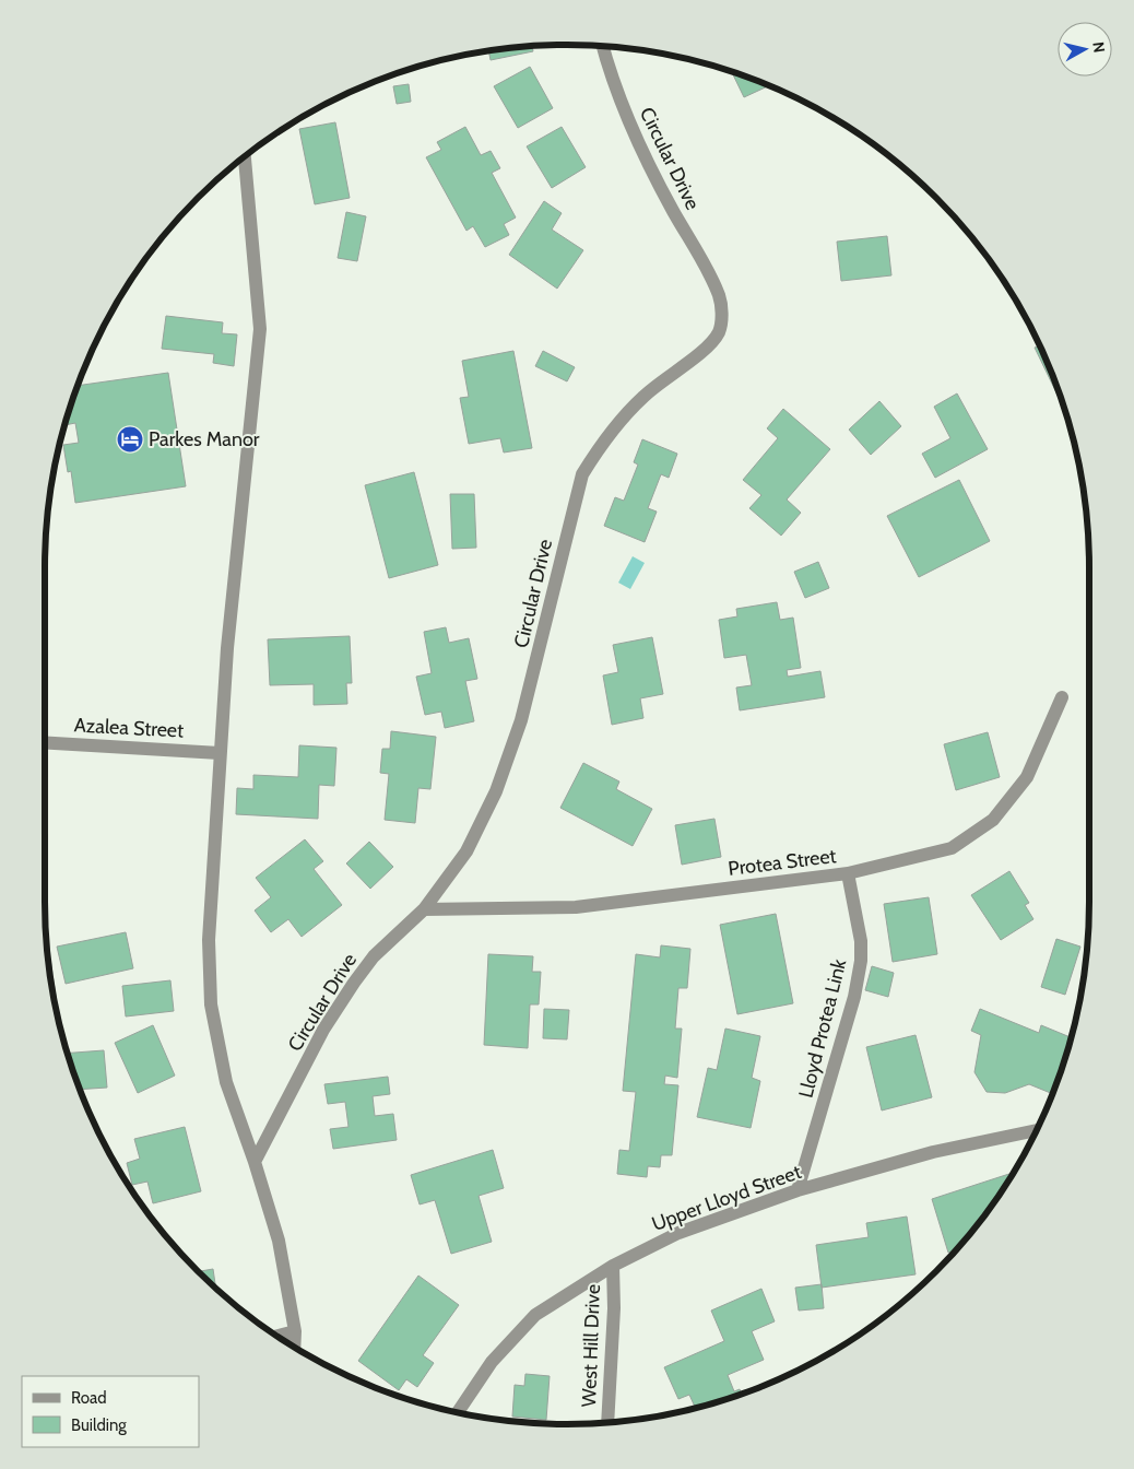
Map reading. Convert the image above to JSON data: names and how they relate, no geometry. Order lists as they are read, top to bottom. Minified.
{"streets":{"street":["Circular Drive","Azalea Street","Protea Street","Lloyd Protea Link","Upper Lloyd Street","West Hill Drive"]},"crossings":[["Circular Drive","Protea Street"],["Protea Street","Lloyd Protea Link"],["Lloyd Protea Link","Upper Lloyd Street"],["Upper Lloyd Street","West Hill Drive"]],"places":{"hotel":["Parkes Manor"]},"legend":["Road","Building"],"north":"right"}
